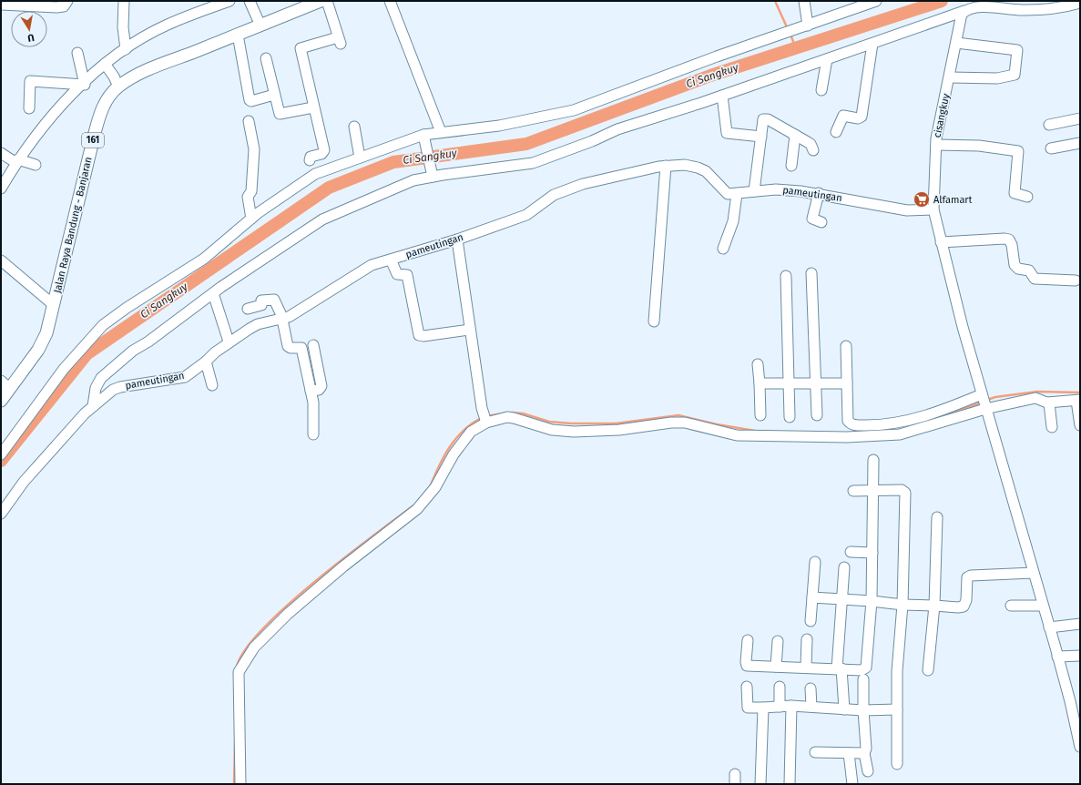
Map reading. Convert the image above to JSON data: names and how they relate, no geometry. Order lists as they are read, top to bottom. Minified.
{"streets":{"main road":["161","Jalan Raya Bandung - Banjaran"],"street":["cisangkuy","pameutingan"]},"crossings":[["cisangkuy","pameutingan"]],"water":["Ci Sangkuy"],"places":{"supermarket":["Alfamart"]},"north":"bottom"}
